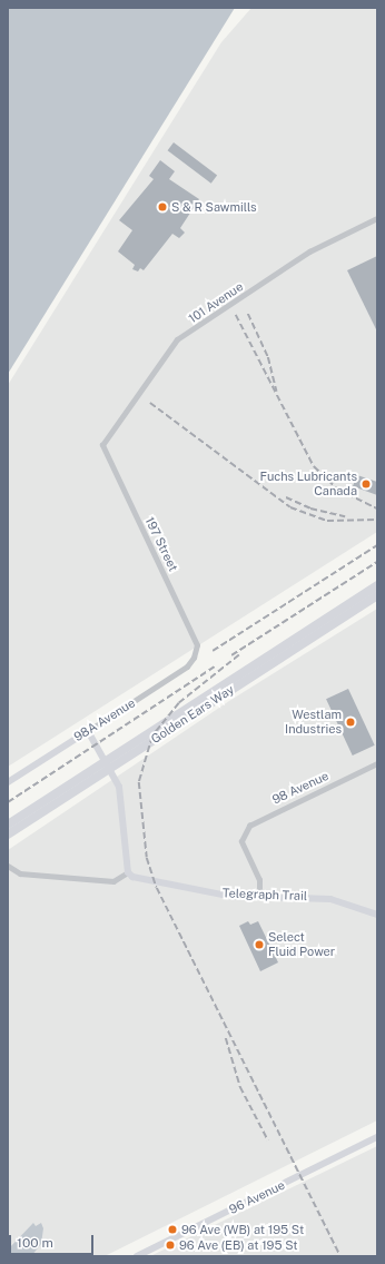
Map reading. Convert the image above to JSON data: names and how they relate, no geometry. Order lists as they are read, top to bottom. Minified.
{"streets":{"highway":["Golden Ears Way"],"street":["101 Avenue","197 Street","98A Avenue","98 Avenue","Telegraph Trail","96 Avenue"]},"crossings":[["101 Avenue","197 Street"],["197 Street","98A Avenue"],["98 Avenue","Telegraph Trail"]],"places":["S & R Sawmills","Fuchs Lubricants Canada","Westlam Industries","Select Fluid Power","96 Ave (WB) at 195 St","96 Ave (EB) at 195 St"],"scale_bar":"100 m"}
